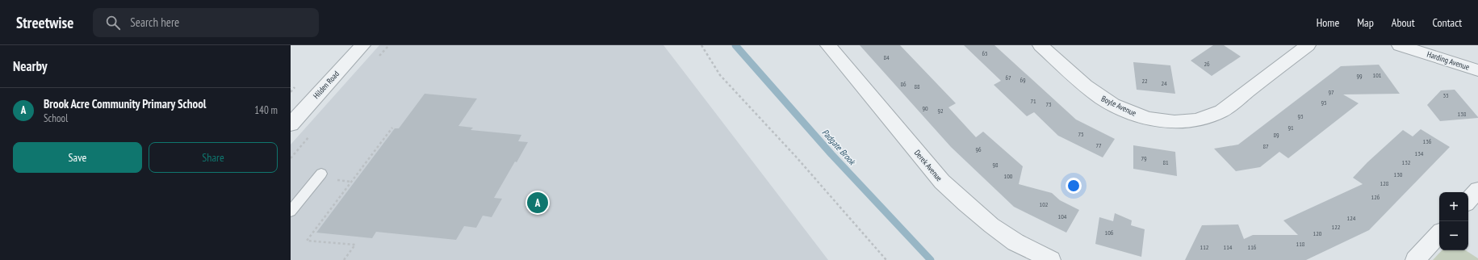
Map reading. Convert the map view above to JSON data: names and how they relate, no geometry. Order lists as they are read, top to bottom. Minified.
{"streets":{"street":["Harding Avenue","Hilden Road","Boyle Avenue","Derek Avenue"]},"water":["Padgate Brook"],"house_numbers":["65","84","26","101","99","67","69","22","24","86","88","97","33","71","95","73","90","92","138","93","91","75","89","136","77","87","96","134","79","81","132","98","130","100","128","126","102","104","124","122","106","120","118","112","114","116"],"page":{"header":"Streetwise","search":"Search here","nav":["Home","Map","About","Contact"],"heading":"Nearby","list":[{"mark":"A","name":"Brook Acre Community Primary School","note":"School","value":"140 m"}],"buttons":["Save","Share"],"pins":"A","map_buttons":["+","−"]}}
